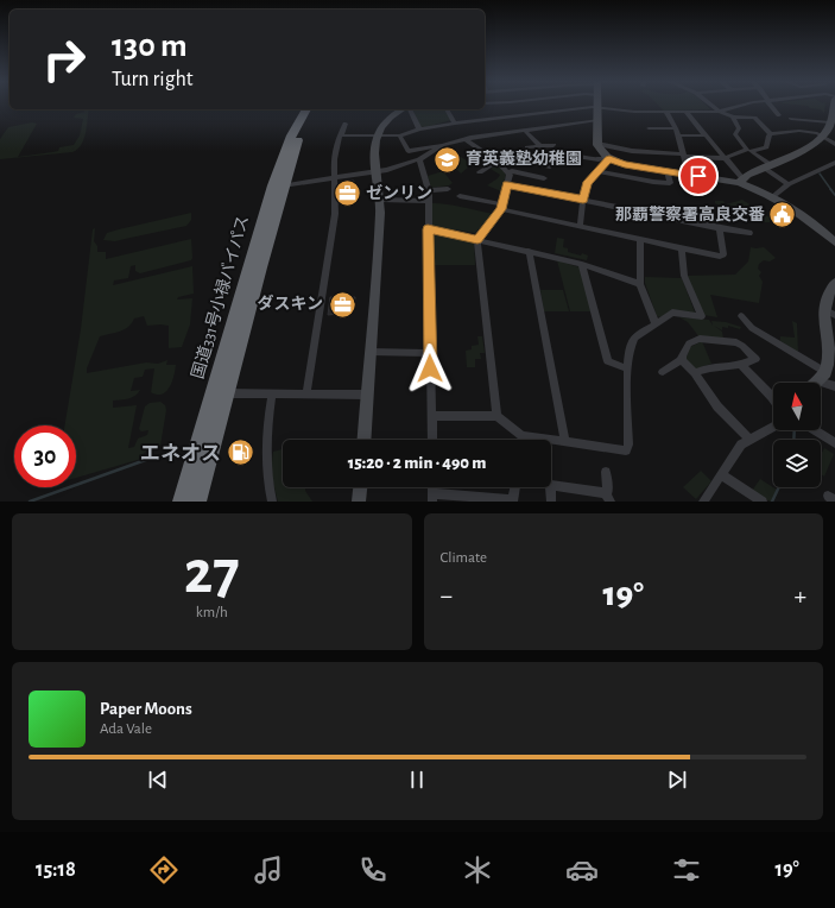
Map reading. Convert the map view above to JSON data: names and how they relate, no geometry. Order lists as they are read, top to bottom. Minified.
{"streets":{"highway":["国道331号小禄バイパス"]},"places":{"school or university":["育英義塾幼稚園"],"office":["ゼンリン","ダスキン"],"public building":["那覇警察署高良交番"],"fuel station":["エネオス"]},"north":"top","page":{"turn":["130 m","Turn right"],"limit":"30","trip":"15:20 · 2 min · 490 m","tile":[["27","km/h"],"Climate"],"heat":["−","19°","+"],"song":["Paper Moons","Ada Vale"],"tabs":["15:18","19°"]}}
